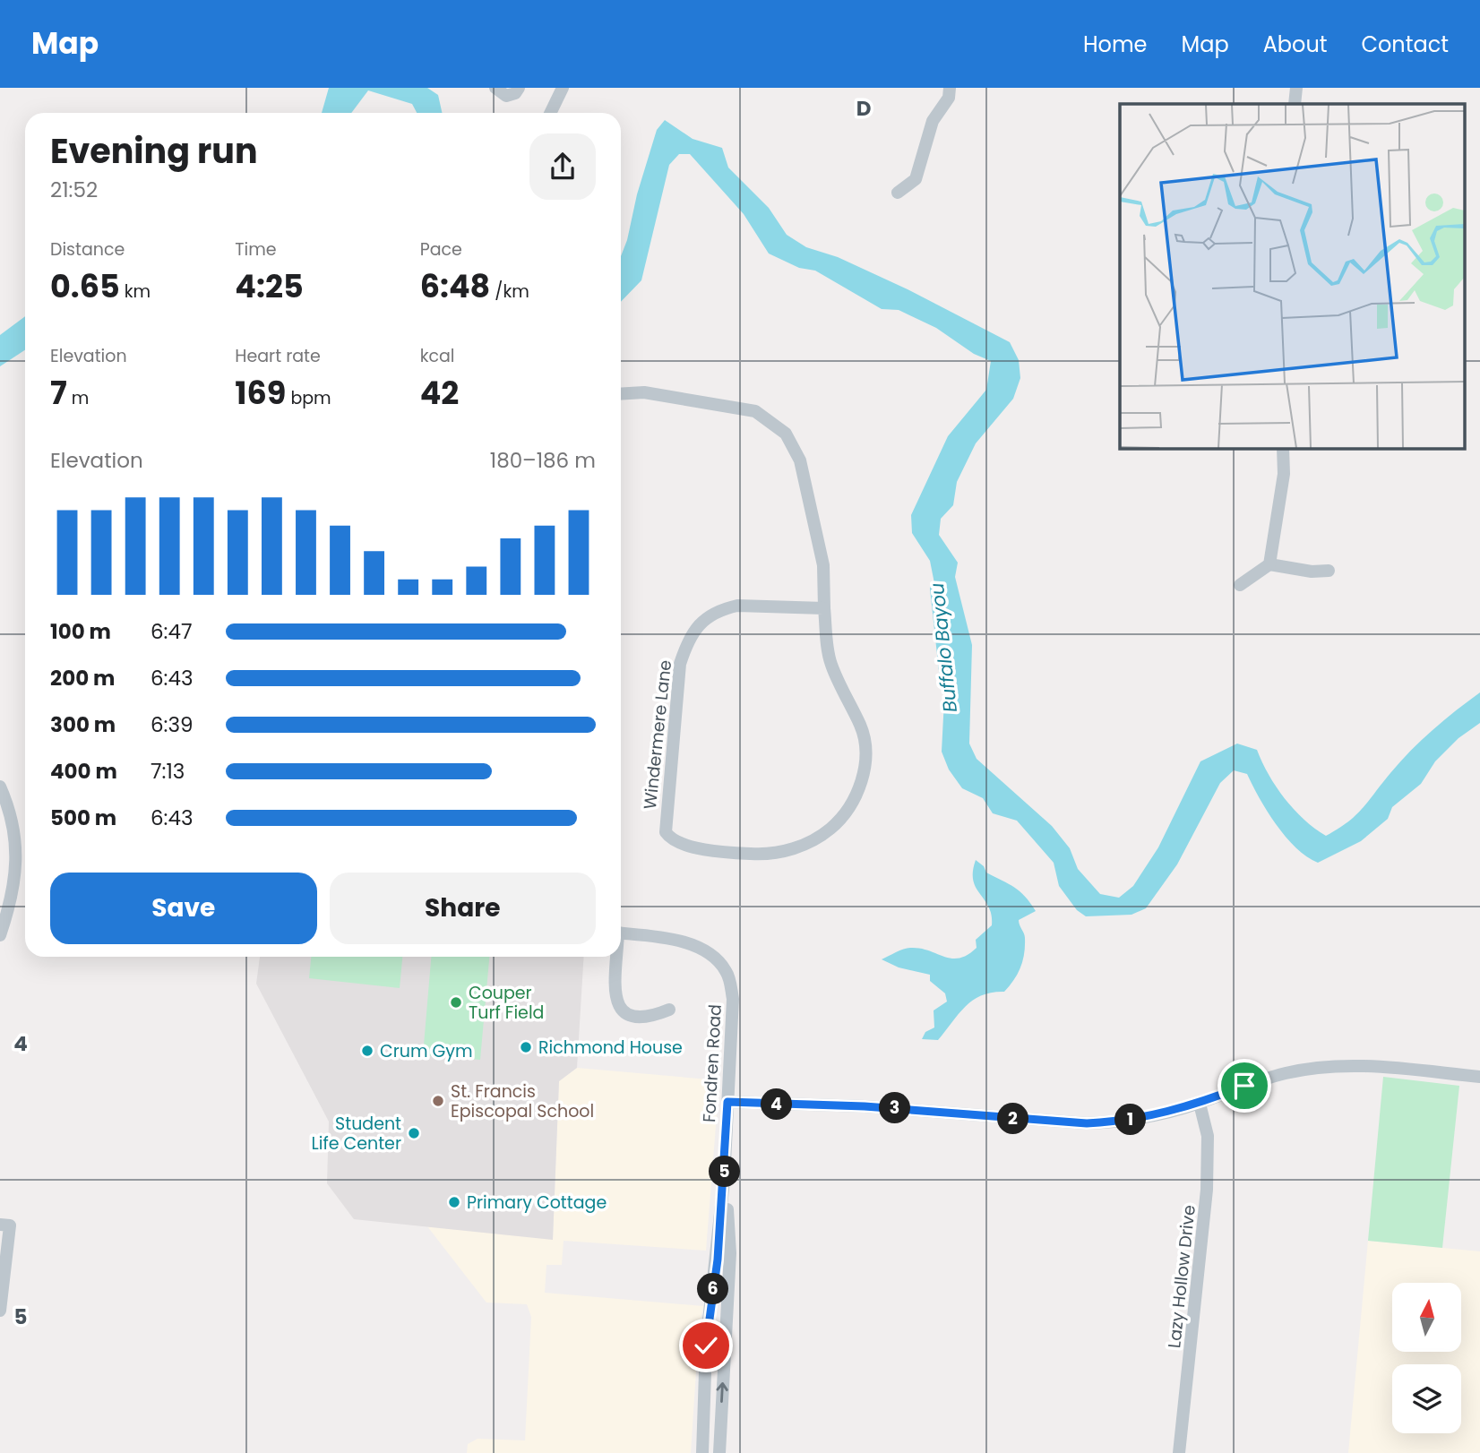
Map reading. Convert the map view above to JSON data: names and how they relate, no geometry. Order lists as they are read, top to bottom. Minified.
{"streets":{"street":["Windermere Lane","Fondren Road","Lazy Hollow Drive"]},"water":["Buffalo Bayou"],"places":["Couper Turf Field","Richmond House","Crum Gym","St. Francis Episcopal School","Student Life Center","Primary Cottage"],"north":"top","page":{"header":"Map","nav":["Home","Map","About","Contact"],"heading":["Evening run","21:52"],"stats":[["Distance","0.65 km"],["Time","4:25"],["Pace","6:48 /km"],["Elevation","7 m"],["Heart rate","169 bpm"],["kcal","42"]],"chart":["Elevation","180–186 m"],"list":[{"name":"100 m","note":"6:47"},{"name":"200 m","note":"6:43"},{"name":"300 m","note":"6:39"},{"name":"400 m","note":"7:13"},{"name":"500 m","note":"6:43"}],"buttons":["Save","Share"],"pins":["4","3","2","1","5","6"]},"grid":{"columns":["D"],"rows":["4","5"]}}
